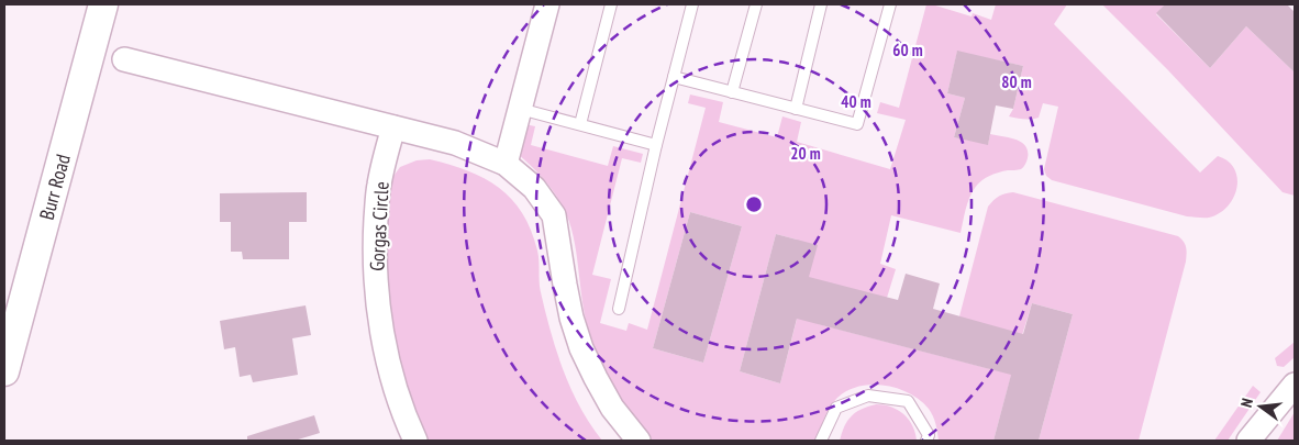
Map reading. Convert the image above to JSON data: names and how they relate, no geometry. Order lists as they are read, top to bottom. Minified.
{"streets":{"street":["Burr Road","Gorgas Circle"]},"north":"left","rings":["60 m","80 m","40 m","20 m"]}
